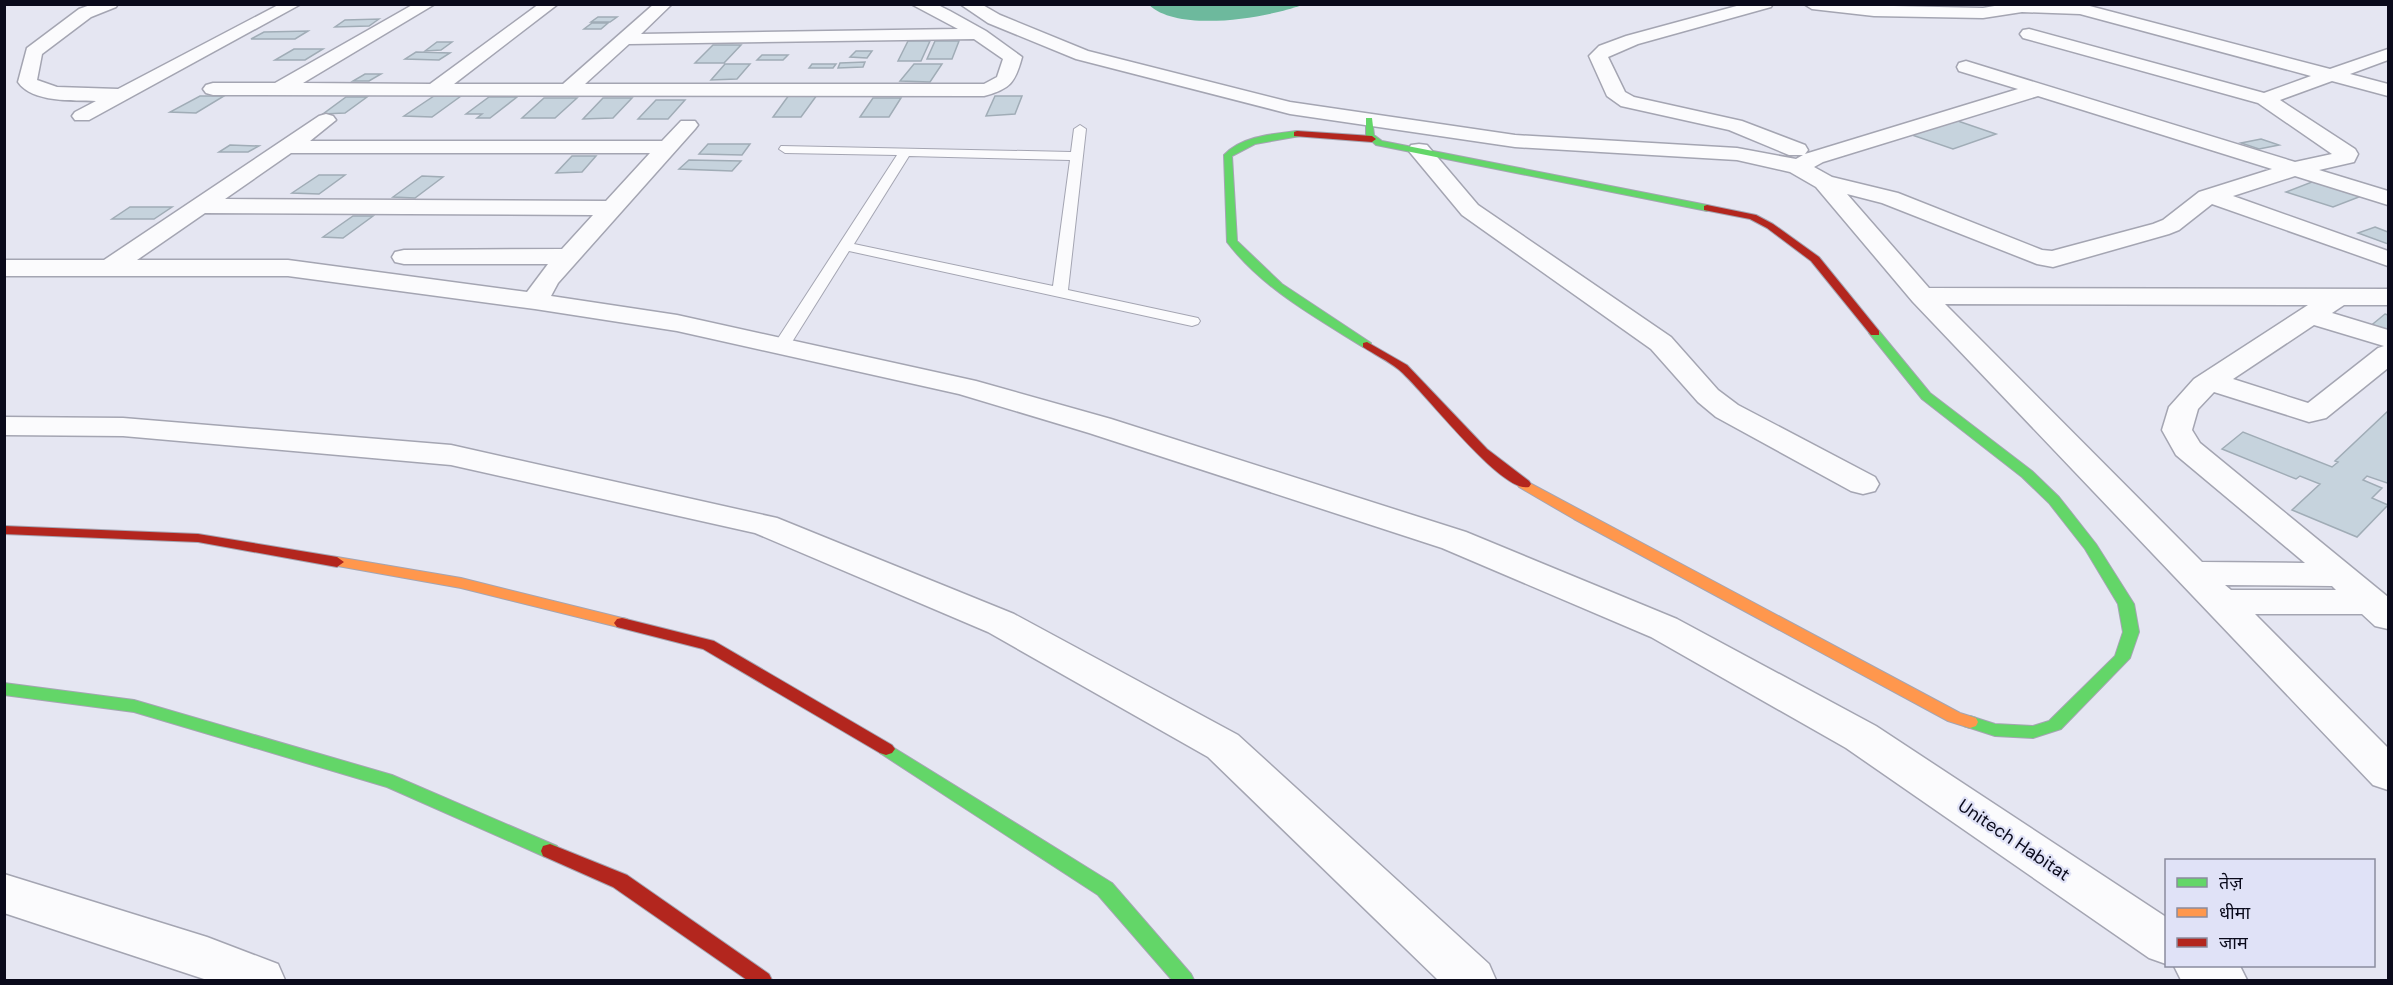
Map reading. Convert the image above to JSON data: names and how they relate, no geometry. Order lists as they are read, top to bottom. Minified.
{"streets":{"street":["Unitech Habitat"]},"legend":["तेज़","धीमा","जाम"]}
